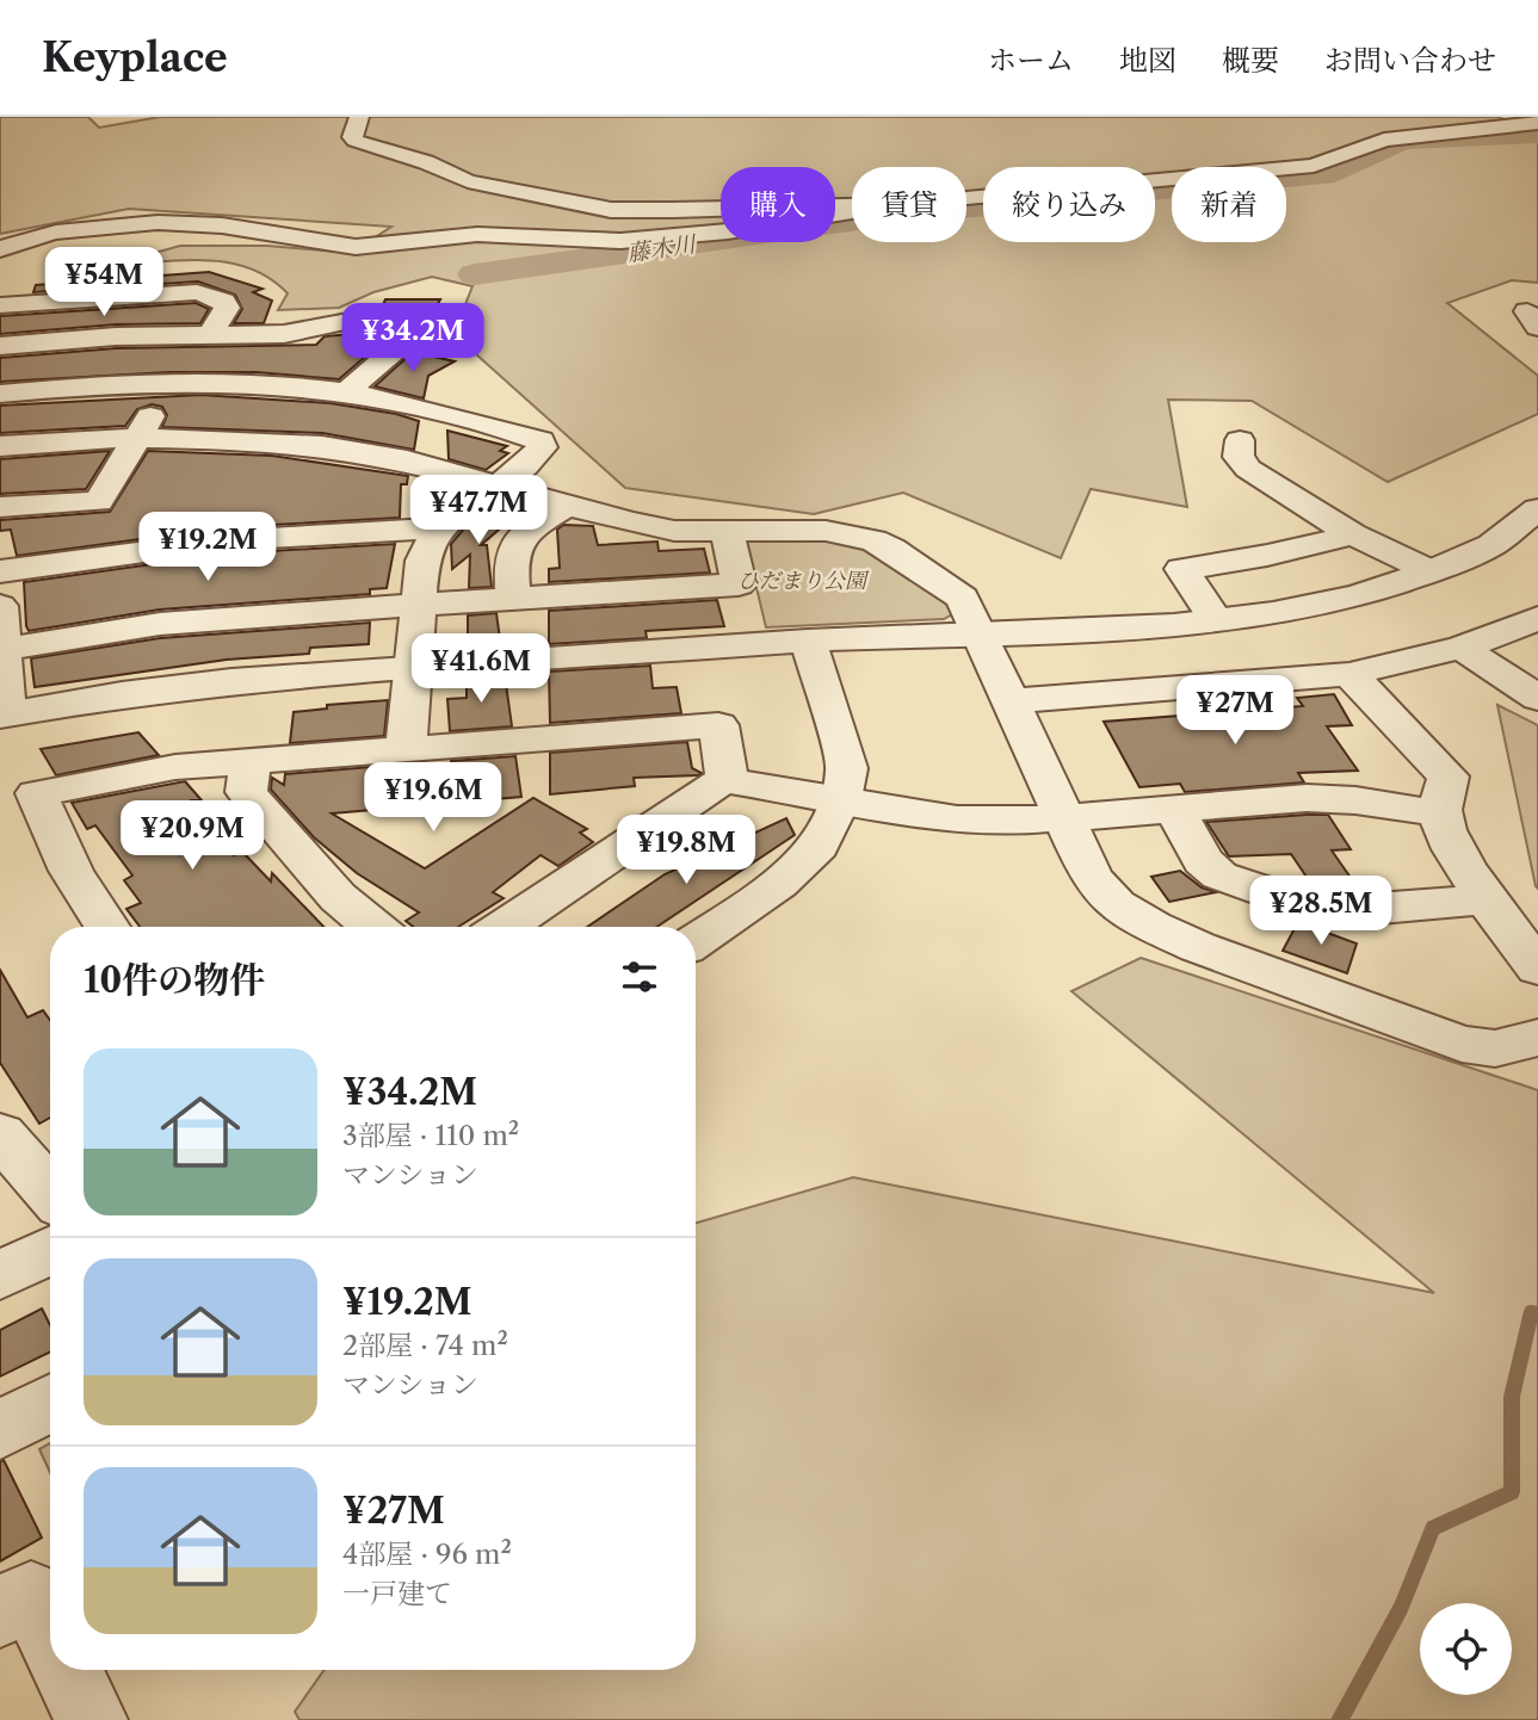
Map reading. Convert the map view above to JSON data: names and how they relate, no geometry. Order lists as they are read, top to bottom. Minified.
{"water":["藤木川"],"parks":["ひだまり公園"],"page":{"header":"Keyplace","nav":["ホーム","地図","概要","お問い合わせ"],"chip":["購入","賃貸","絞り込み","新着"],"price":["¥54M","¥34.2M","¥47.7M","¥19.2M","¥41.6M","¥27M","¥19.6M","¥20.9M","¥19.8M","¥28.5M"],"heading":"10件の物件","list":[{"name":"¥34.2M","note":"3部屋 · 110 m² · マンション"},{"name":"¥19.2M","note":"2部屋 · 74 m² · マンション"},{"name":"¥27M","note":"4部屋 · 96 m² · 一戸建て"}]}}
